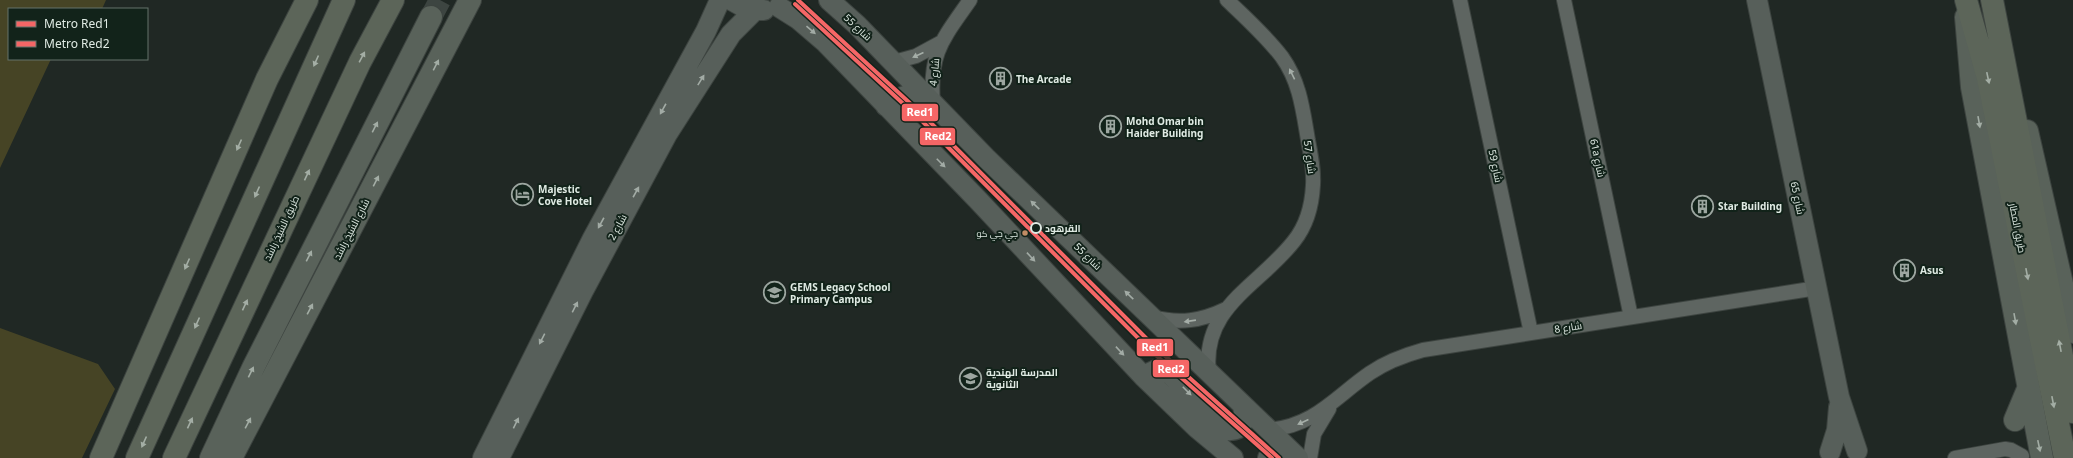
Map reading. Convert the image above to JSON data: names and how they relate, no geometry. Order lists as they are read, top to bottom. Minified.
{"streets":{"highway":["طريق الشيخ راشد","طريق المطار"],"main road":["شارع الشيخ راشد"],"street":["شارع 55","شارع 4","شارع 57","61a شارع","شارع 59","شارع 65","شارع 2","شارع 8"]},"crossings":[["شارع 55","شارع 4"],["شارع 55","شارع 57"],["شارع 55","شارع 8"],["61a شارع","شارع 8"],["شارع 59","شارع 8"],["شارع 65","شارع 8"]],"places":{"building":["The Arcade","Mohd Omar bin Haider Building","Star Building","Asus"],"hotel":["Majestic Cove Hotel"],"other":["القرهود","جي جي كو"],"school or university":["GEMS Legacy School Primary Campus","المدرسة الهندية الثانوية"]},"lines":["metro line Red1","metro line Red2"],"legend":["Metro Red1","Metro Red2"]}
